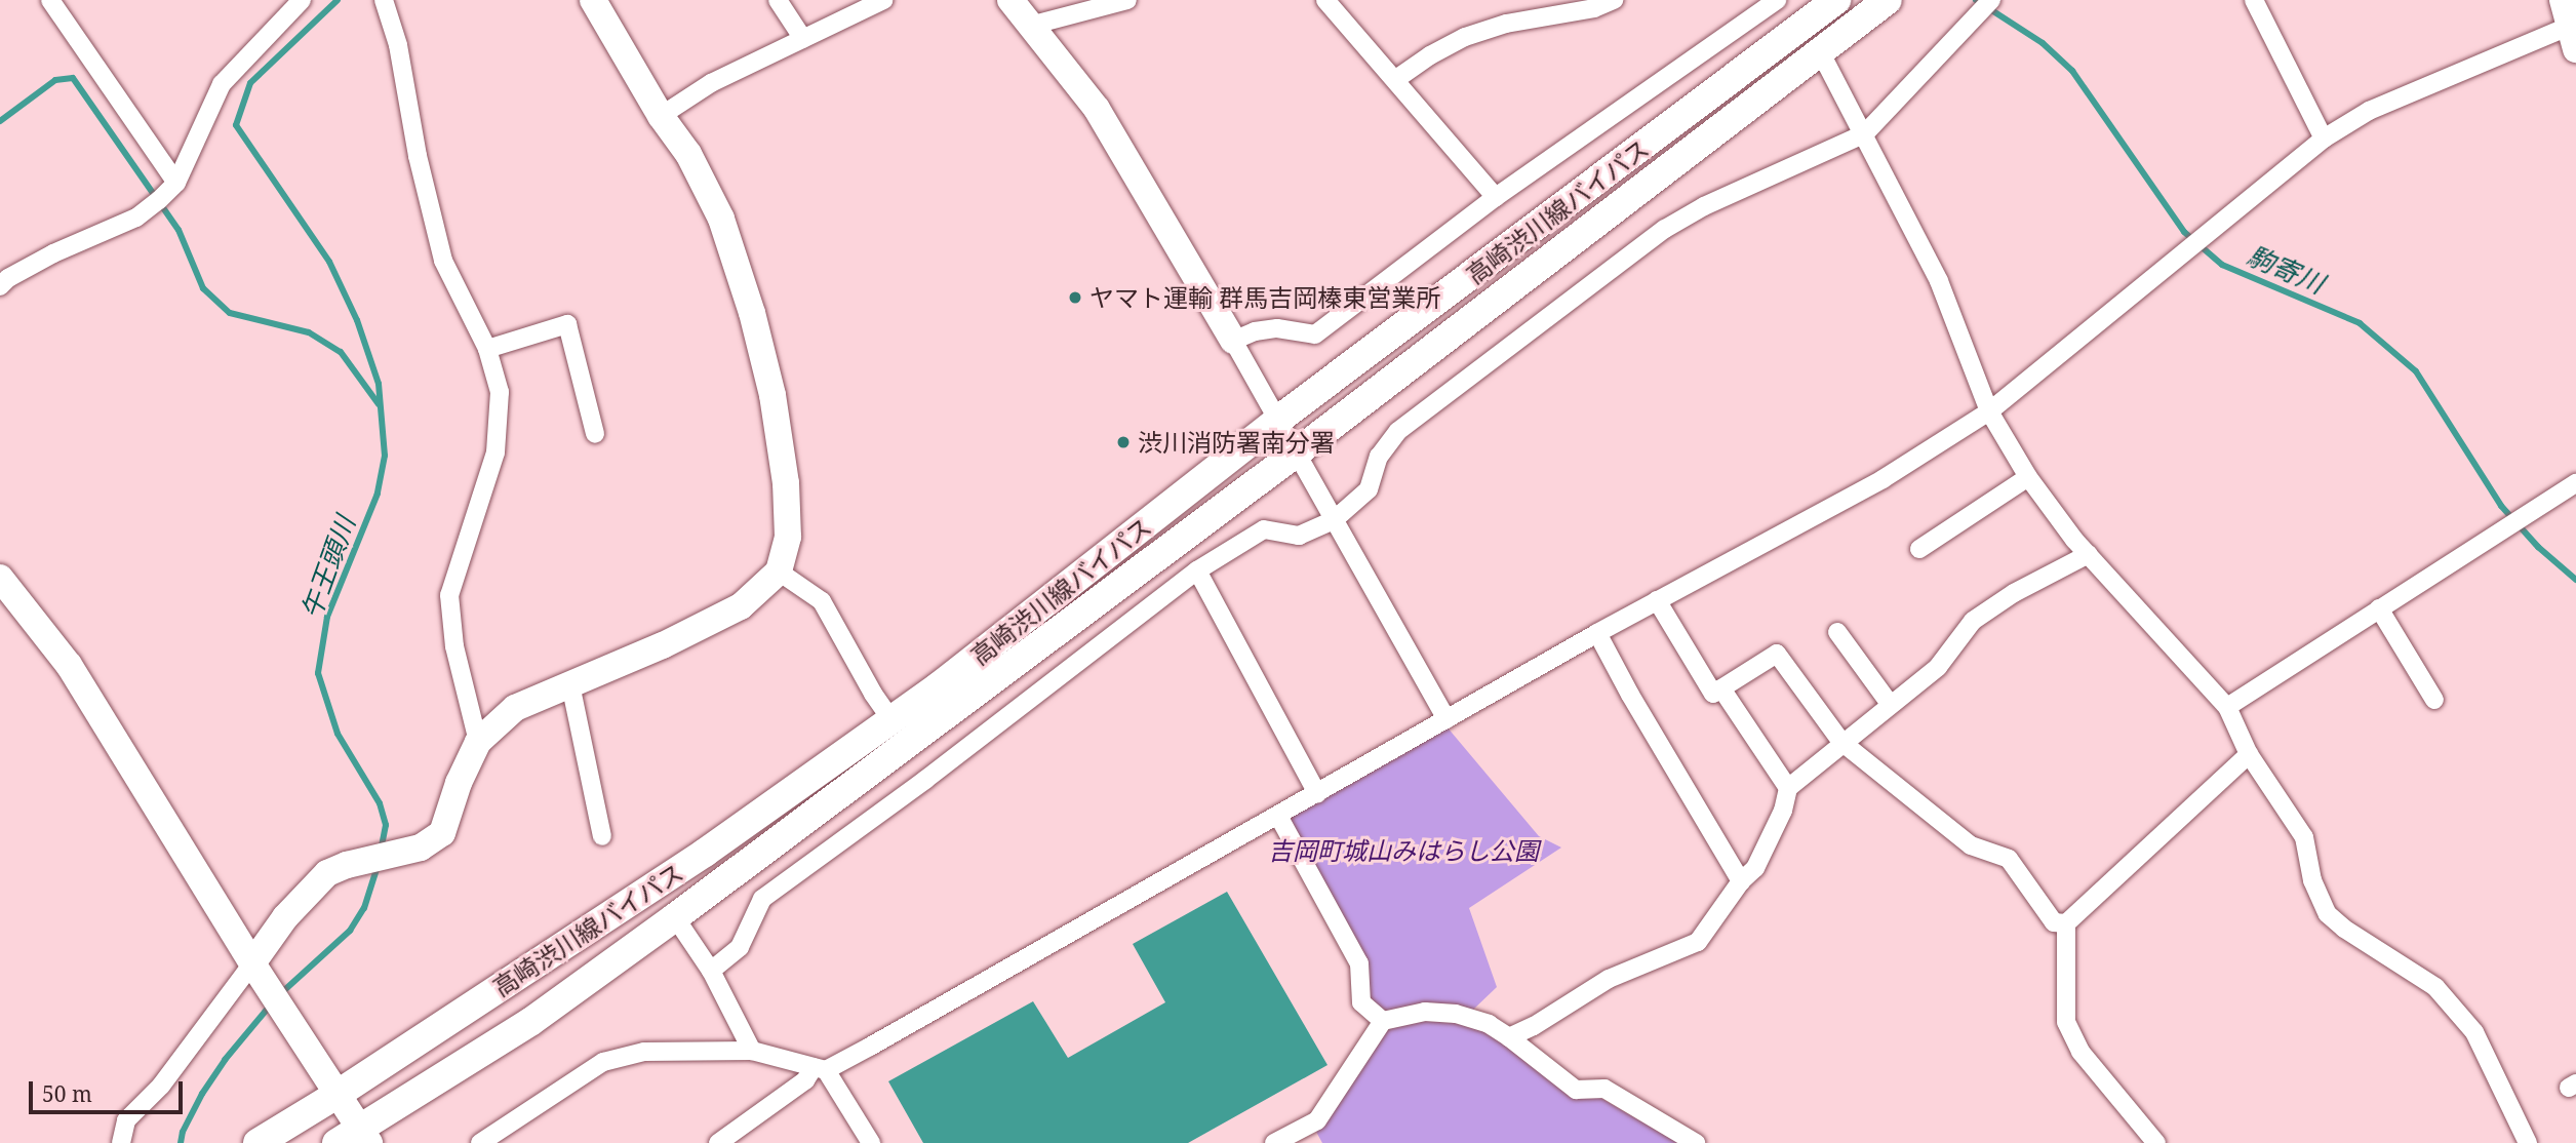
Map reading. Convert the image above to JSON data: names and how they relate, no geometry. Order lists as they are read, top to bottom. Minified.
{"streets":{"main road":["高崎渋川線バイパス"]},"water":["駒寄川","午王頭川"],"parks":["吉岡町城山みはらし公園"],"places":["ヤマト運輸 群馬吉岡榛東営業所","渋川消防署南分署"],"scale_bar":"50 m"}
